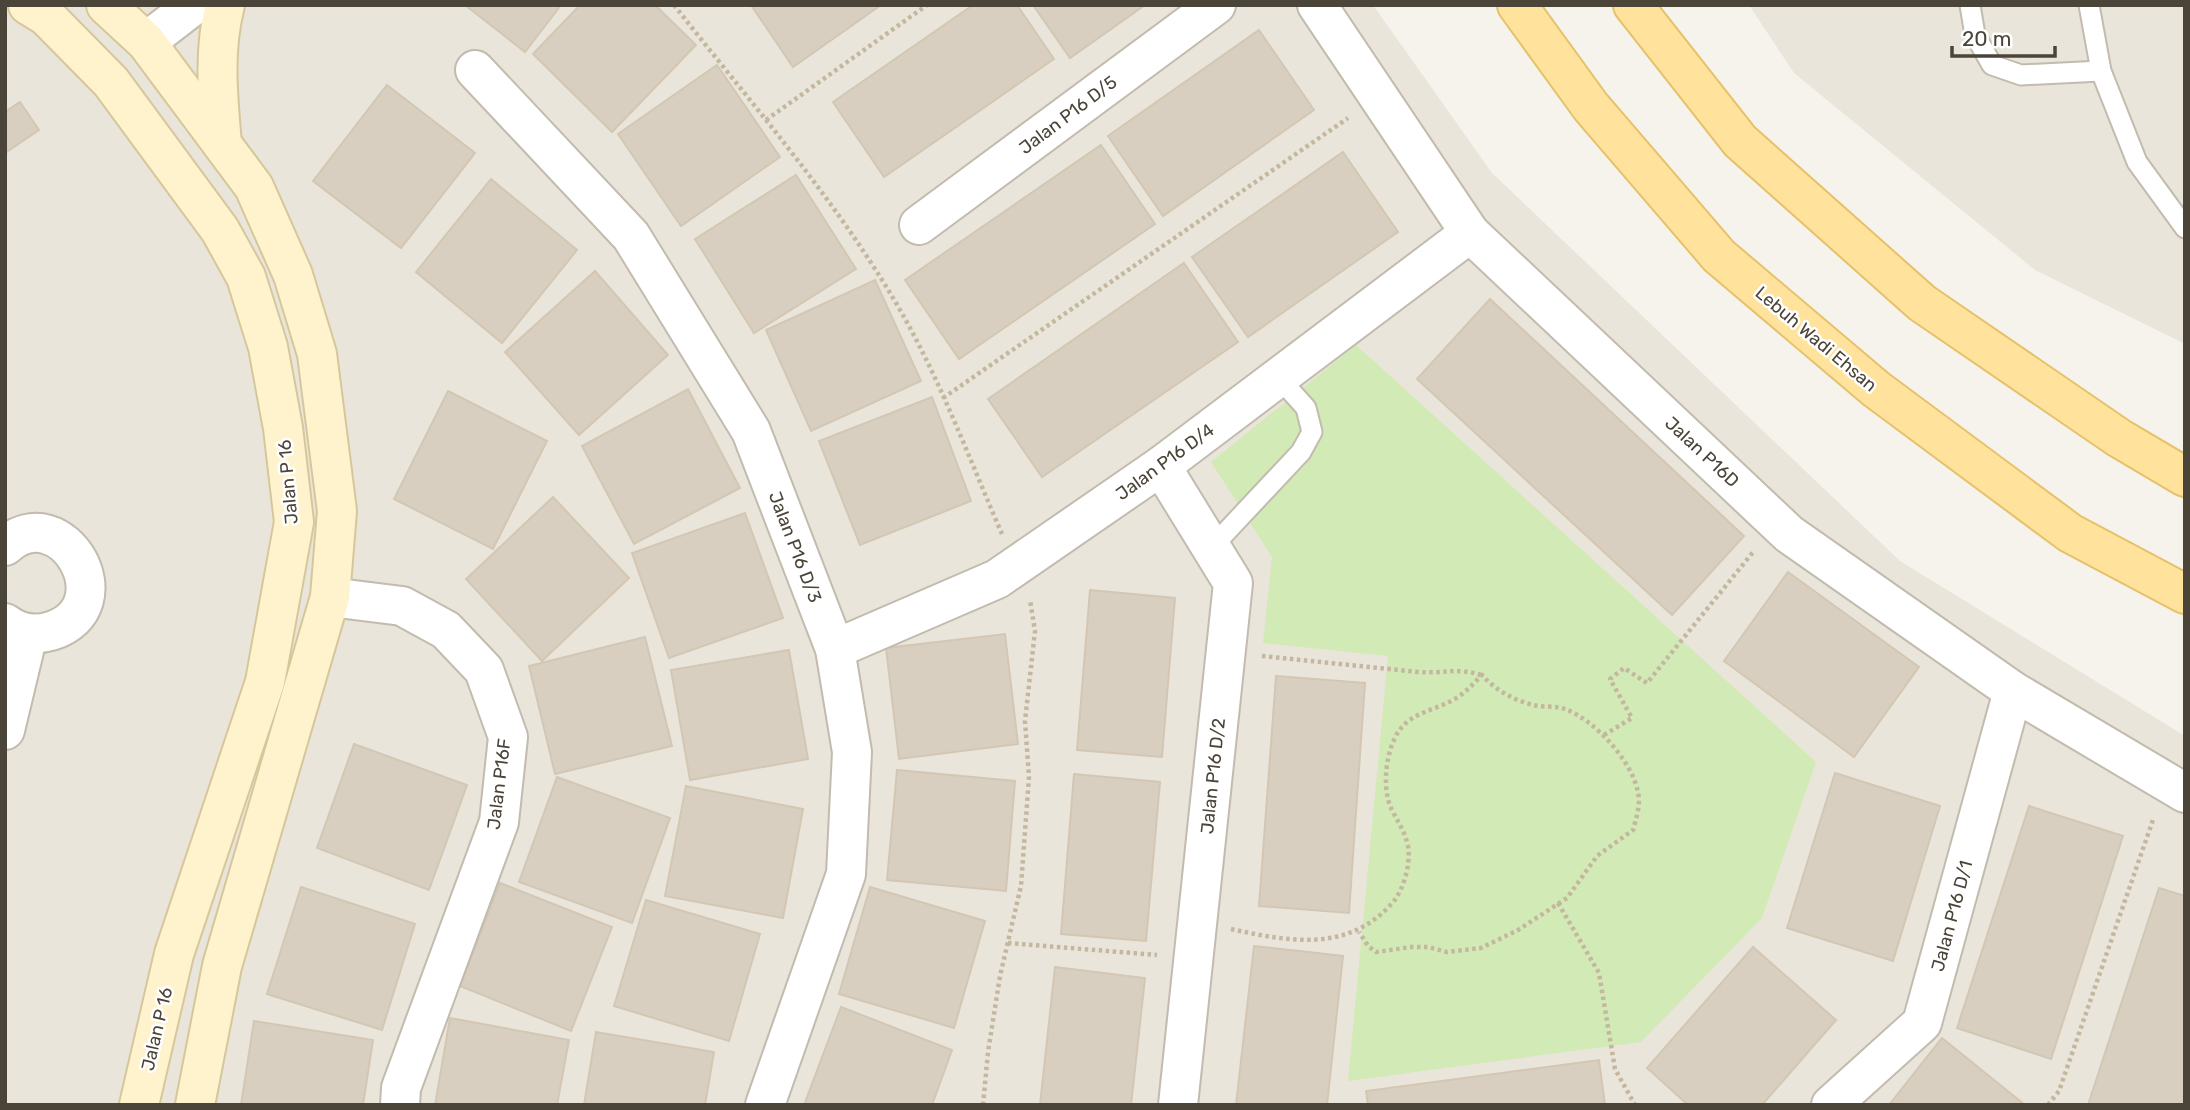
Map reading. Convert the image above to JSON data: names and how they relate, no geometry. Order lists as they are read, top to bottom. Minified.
{"streets":{"main road":["Lebuh Wadi Ehsan"],"street":["Jalan P16 D/5","Jalan P16D","Jalan P16 D/4","Jalan P 16","Jalan P16 D/3","Jalan P16 D/2","Jalan P16F","Jalan P16 D/1"]},"crossings":[["Jalan P16D","Jalan P16 D/4"],["Jalan P16D","Jalan P16 D/1"],["Jalan P16 D/4","Jalan P16 D/3"],["Jalan P16 D/4","Jalan P16 D/2"]],"scale_bar":"20 m"}
